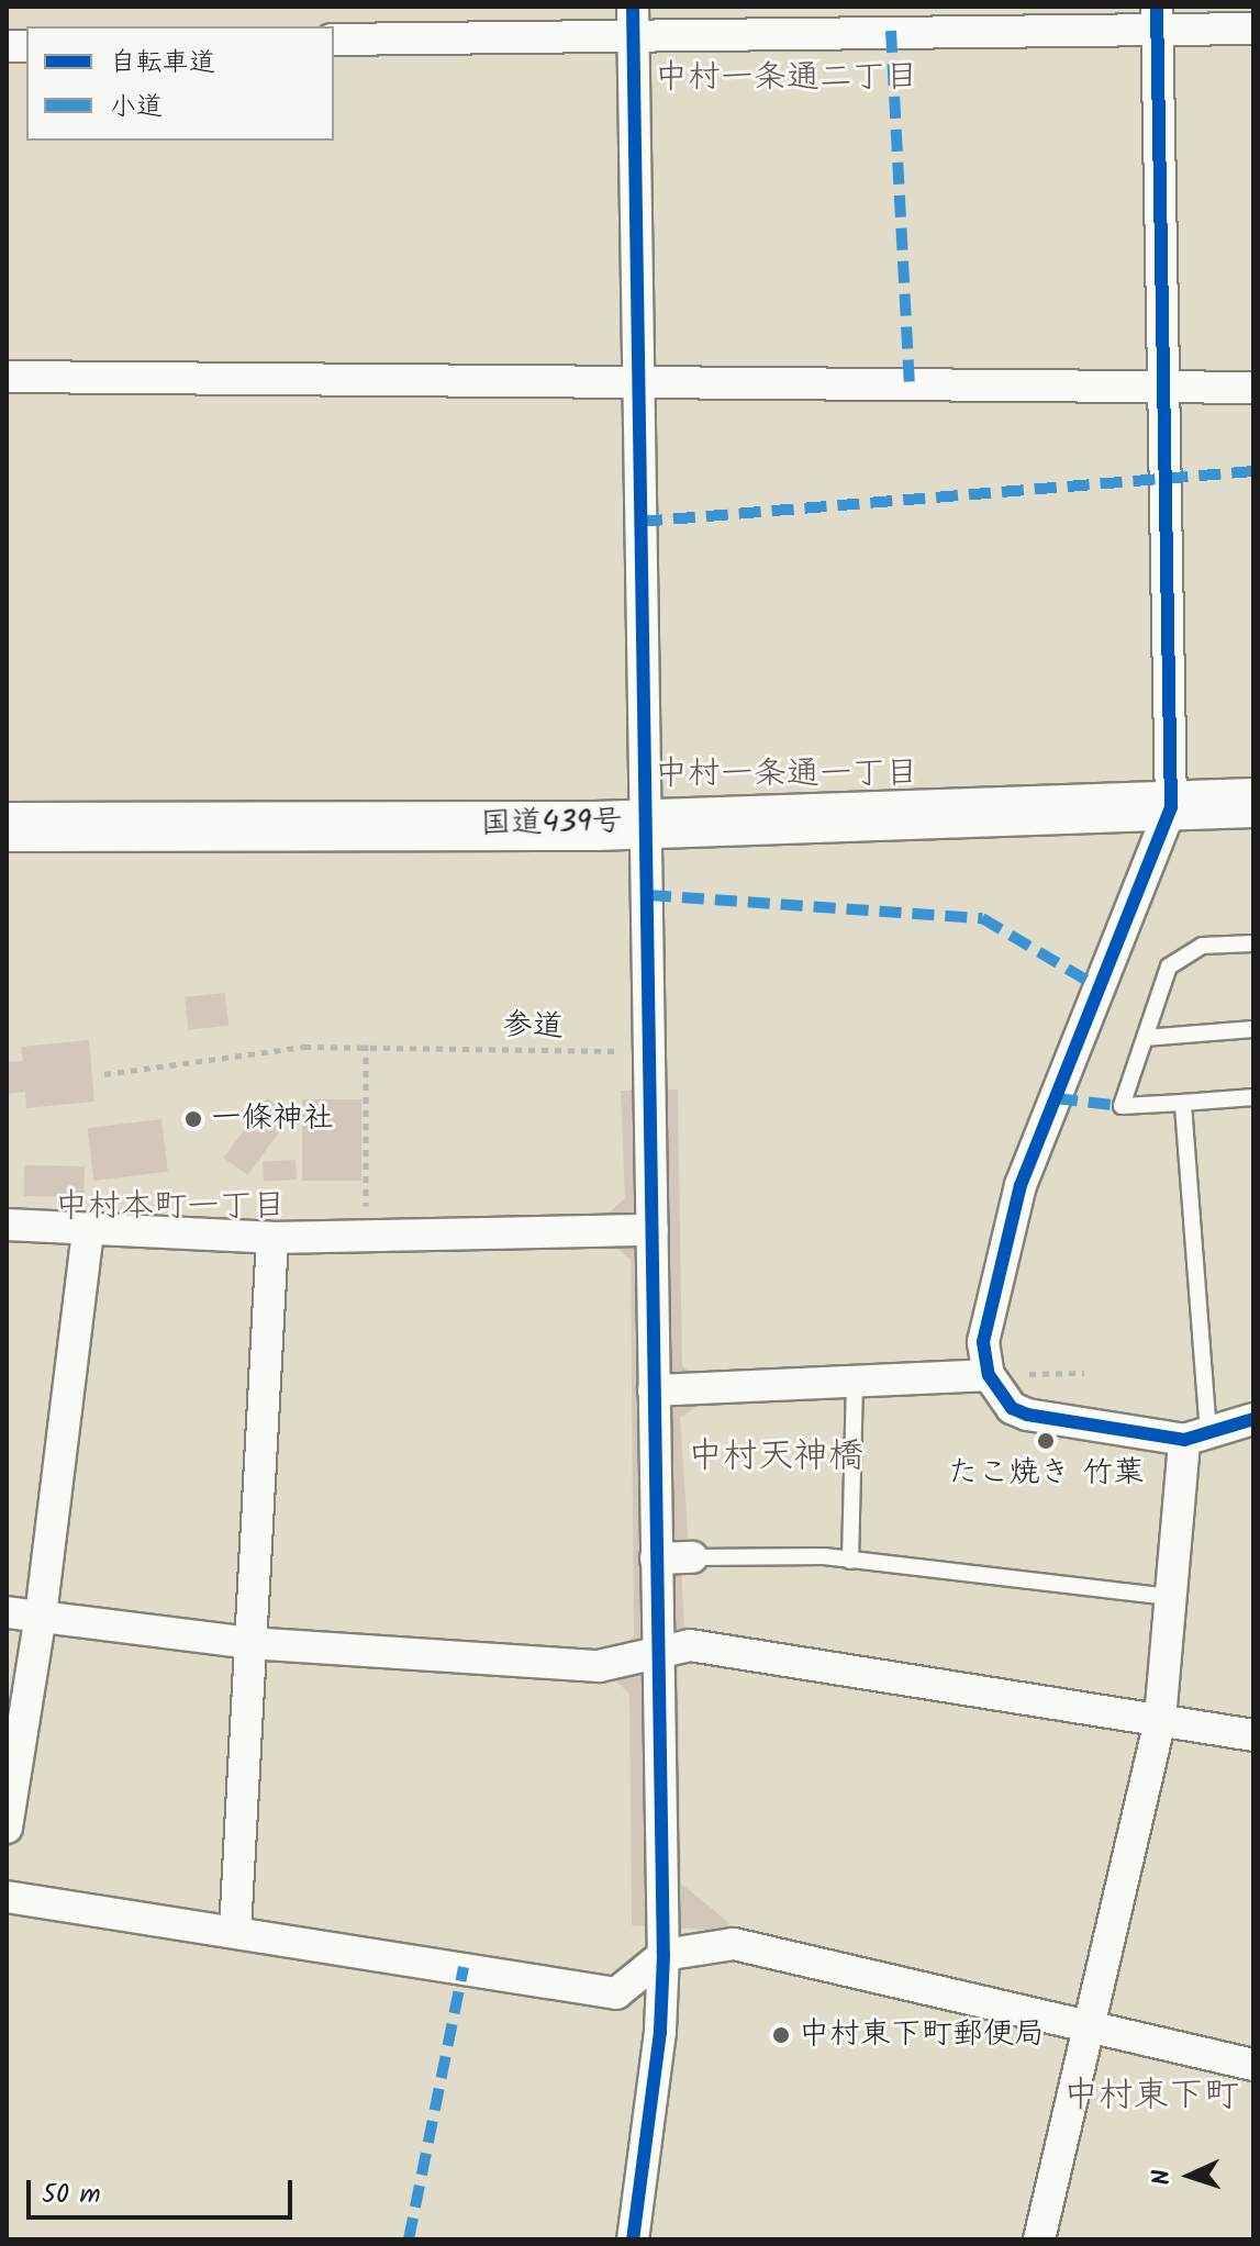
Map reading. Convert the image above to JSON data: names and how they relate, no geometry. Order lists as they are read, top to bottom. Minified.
{"streets":{"highway":["国道439号"],"path":["参道"]},"districts":["中村一条通二丁目","中村一条通一丁目","中村本町一丁目","中村天神橋","中村東下町"],"places":["一條神社","たこ焼き 竹葉","中村東下町郵便局"],"legend":["自転車道","小道"],"scale_bar":"50 m","north":"left"}
